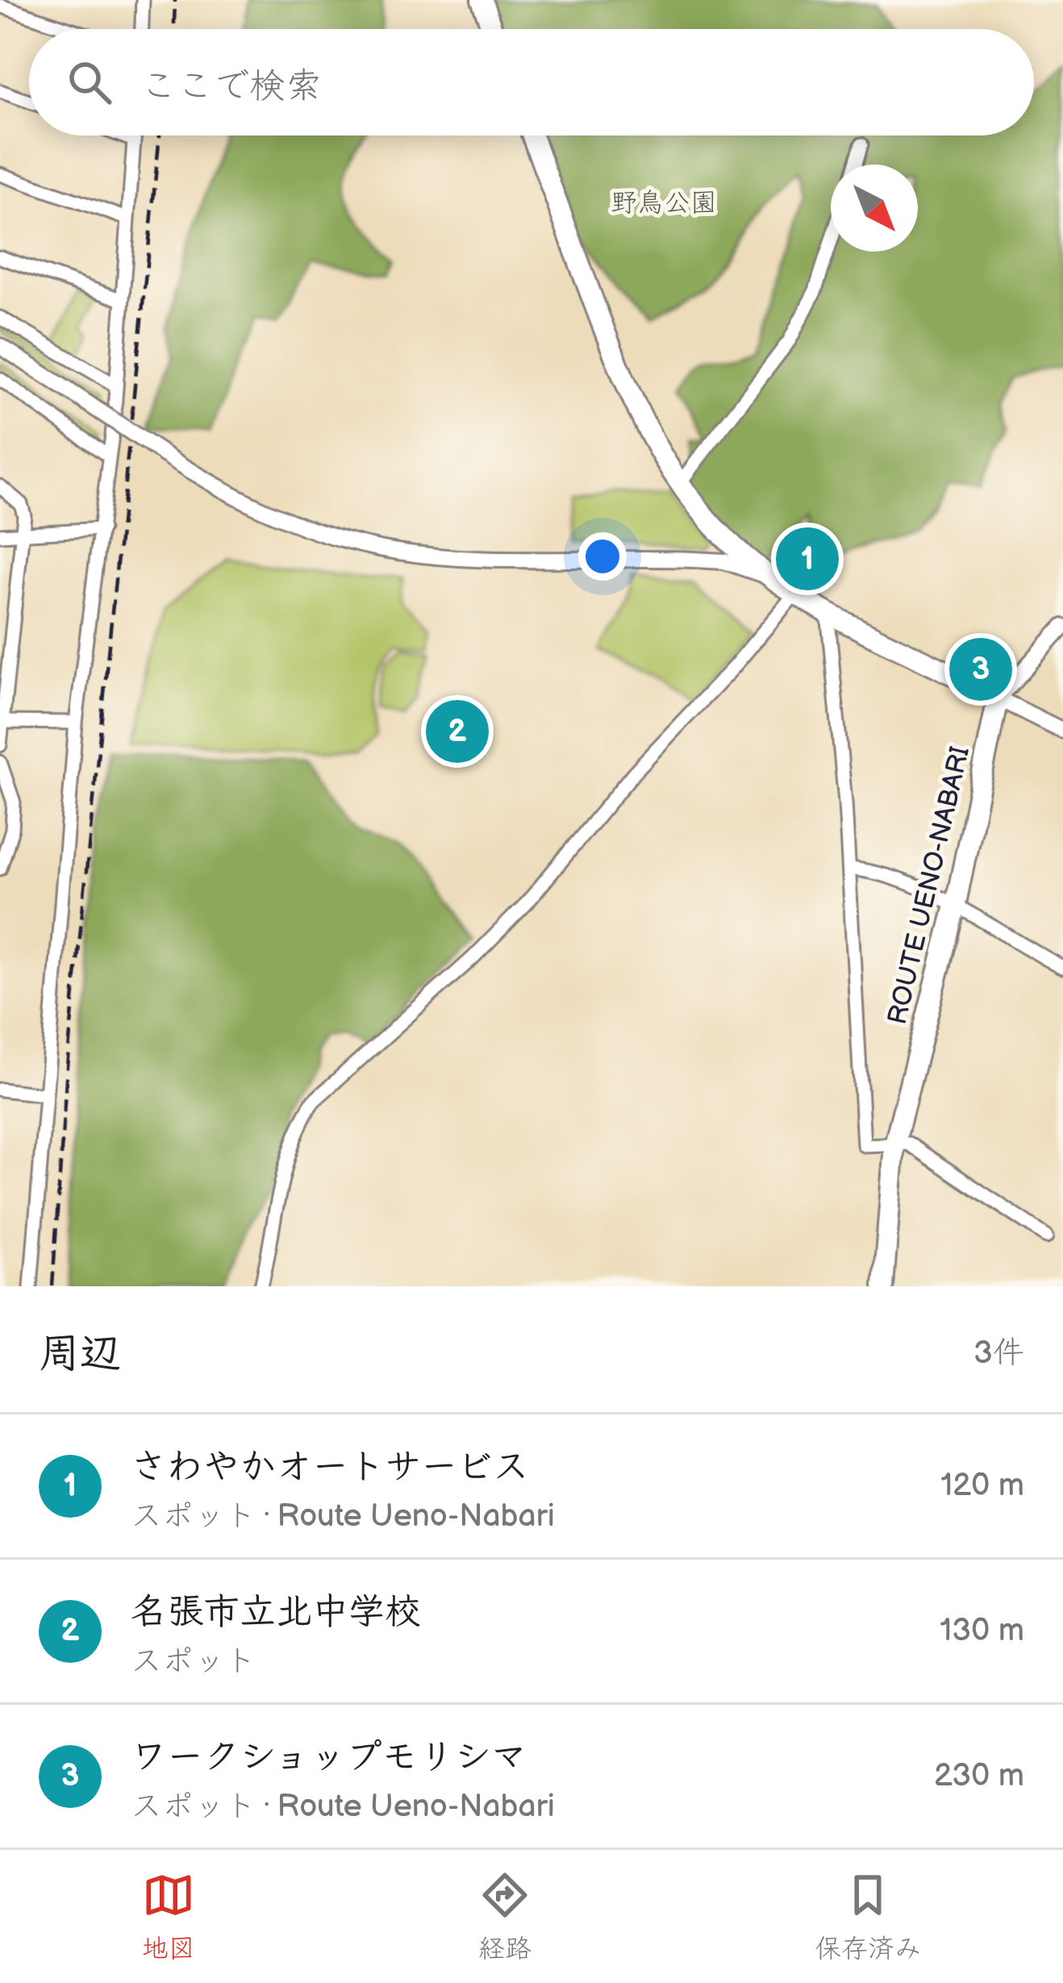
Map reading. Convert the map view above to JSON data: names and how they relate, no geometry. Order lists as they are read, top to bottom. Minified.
{"streets":{"main road":["ROUTE UENO-NABARI"]},"parks":["野鳥公園"],"north":"bottom right","page":{"search":"ここで検索","pins":["1","3","2"],"heading":["周辺","3件"],"list":[{"mark":"1","name":"さわやかオートサービス","note":"スポット · Route Ueno-Nabari","value":"120 m"},{"mark":"2","name":"名張市立北中学校","note":"スポット","value":"130 m"},{"mark":"3","name":"ワークショップモリシマ","note":"スポット · Route Ueno-Nabari","value":"230 m"}],"nav":["地図","経路","保存済み"]}}
